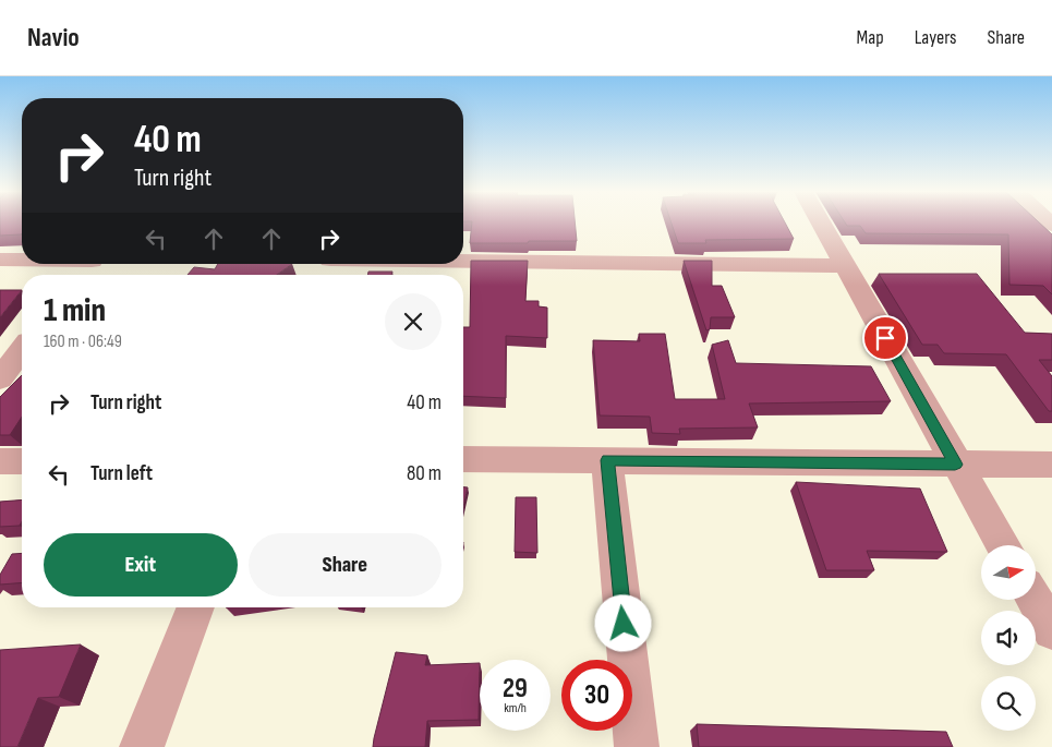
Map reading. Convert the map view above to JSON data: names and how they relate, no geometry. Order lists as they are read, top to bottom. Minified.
{"north":"right","page":{"header":"Navio","nav":["Map","Layers","Share"],"turn":["40 m","Turn right"],"heading":["1 min","160 m · 06:49"],"list":[{"name":"Turn right","value":"40 m"},{"name":"Turn left","value":"80 m"}],"buttons":["Exit","Share"],"speed":"29 km/h","limit":"30"}}
